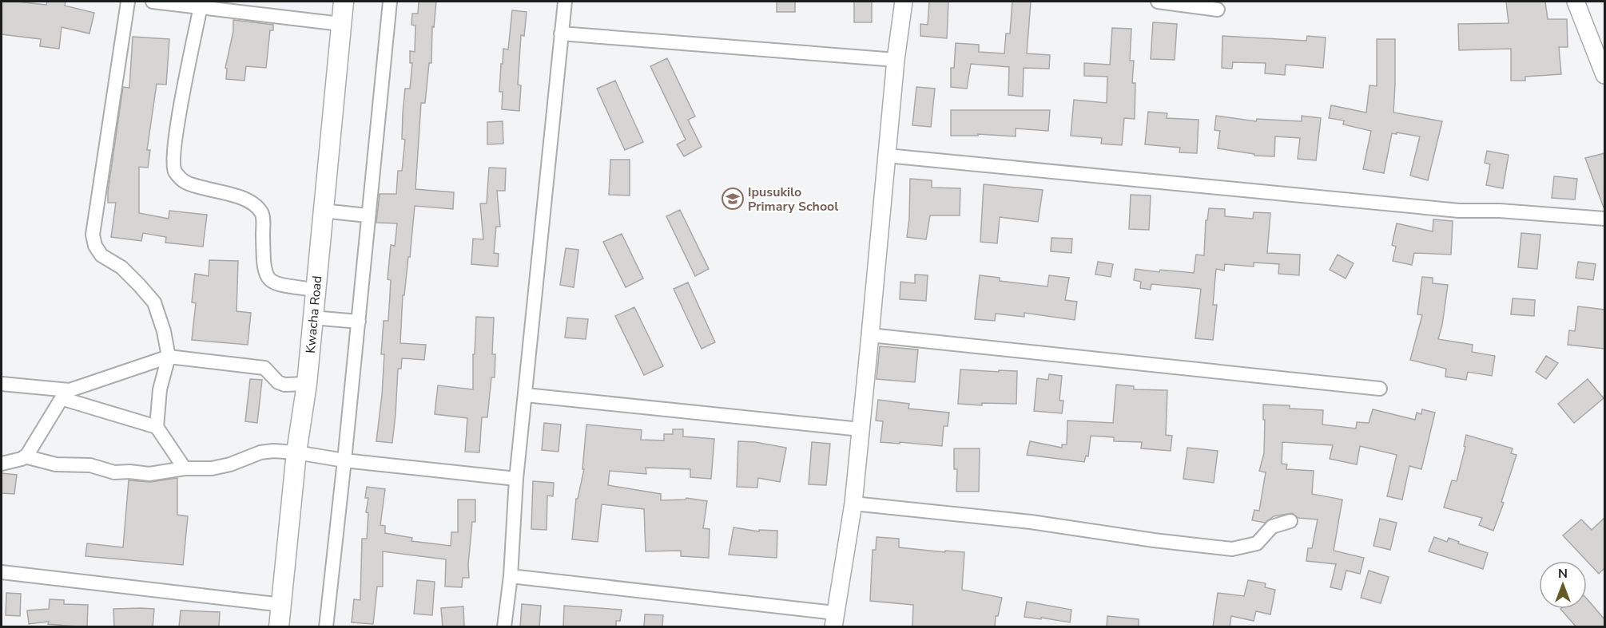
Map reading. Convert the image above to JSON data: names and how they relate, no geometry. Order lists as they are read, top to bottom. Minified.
{"streets":{"main road":["Kwacha Road"]},"places":{"school or university":["Ipusukilo Primary School"]},"north":"top"}
